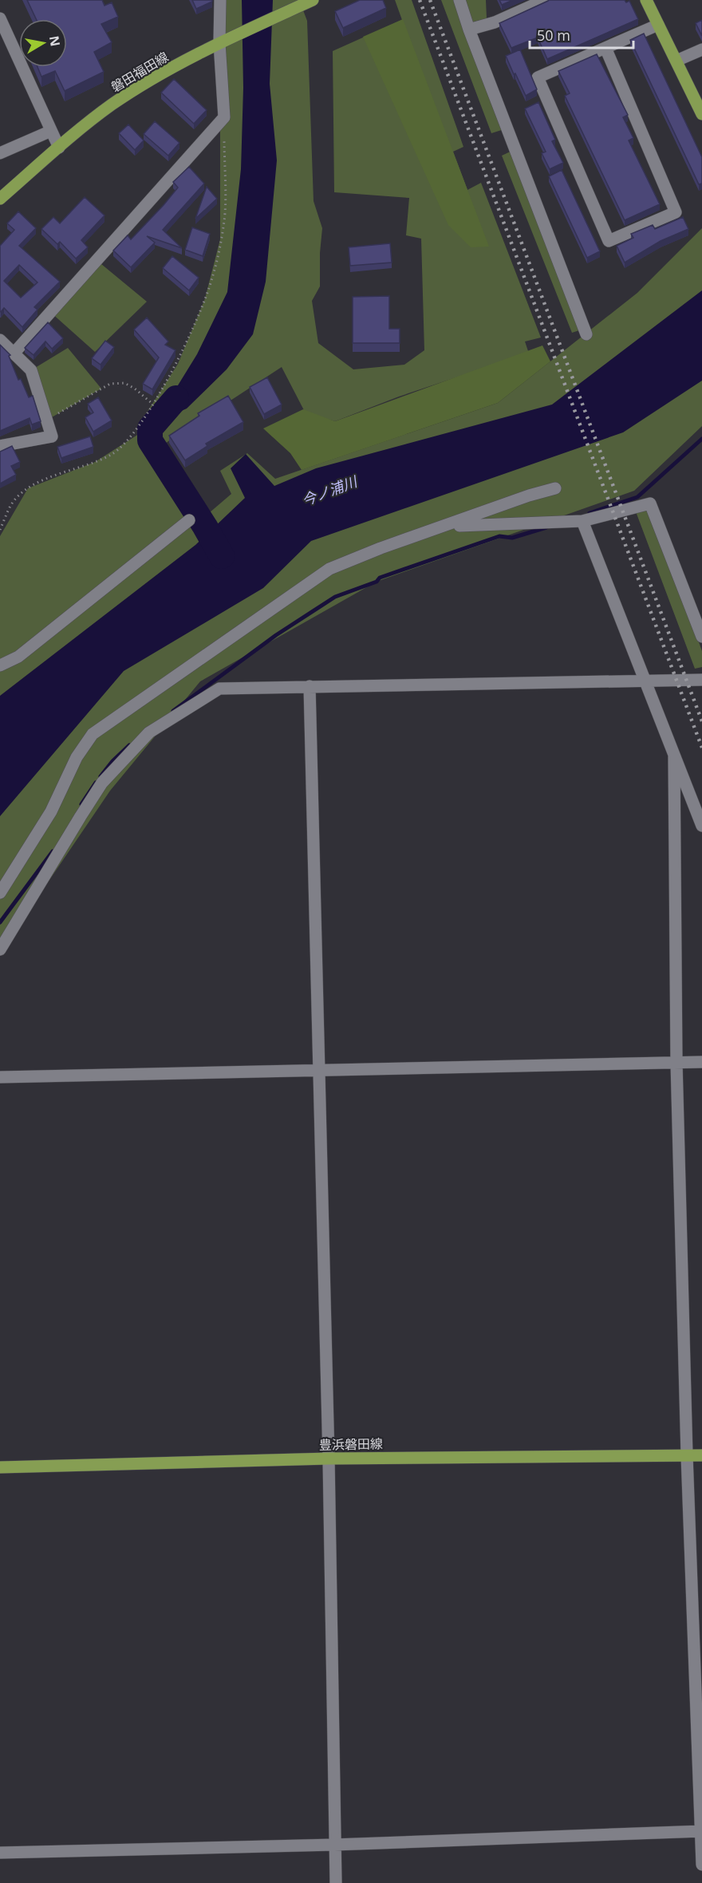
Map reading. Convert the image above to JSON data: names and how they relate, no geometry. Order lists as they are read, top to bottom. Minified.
{"streets":{"main road":["磐田福田線","豊浜磐田線"]},"water":["今ノ浦川"],"scale_bar":"50 m","north":"right"}
